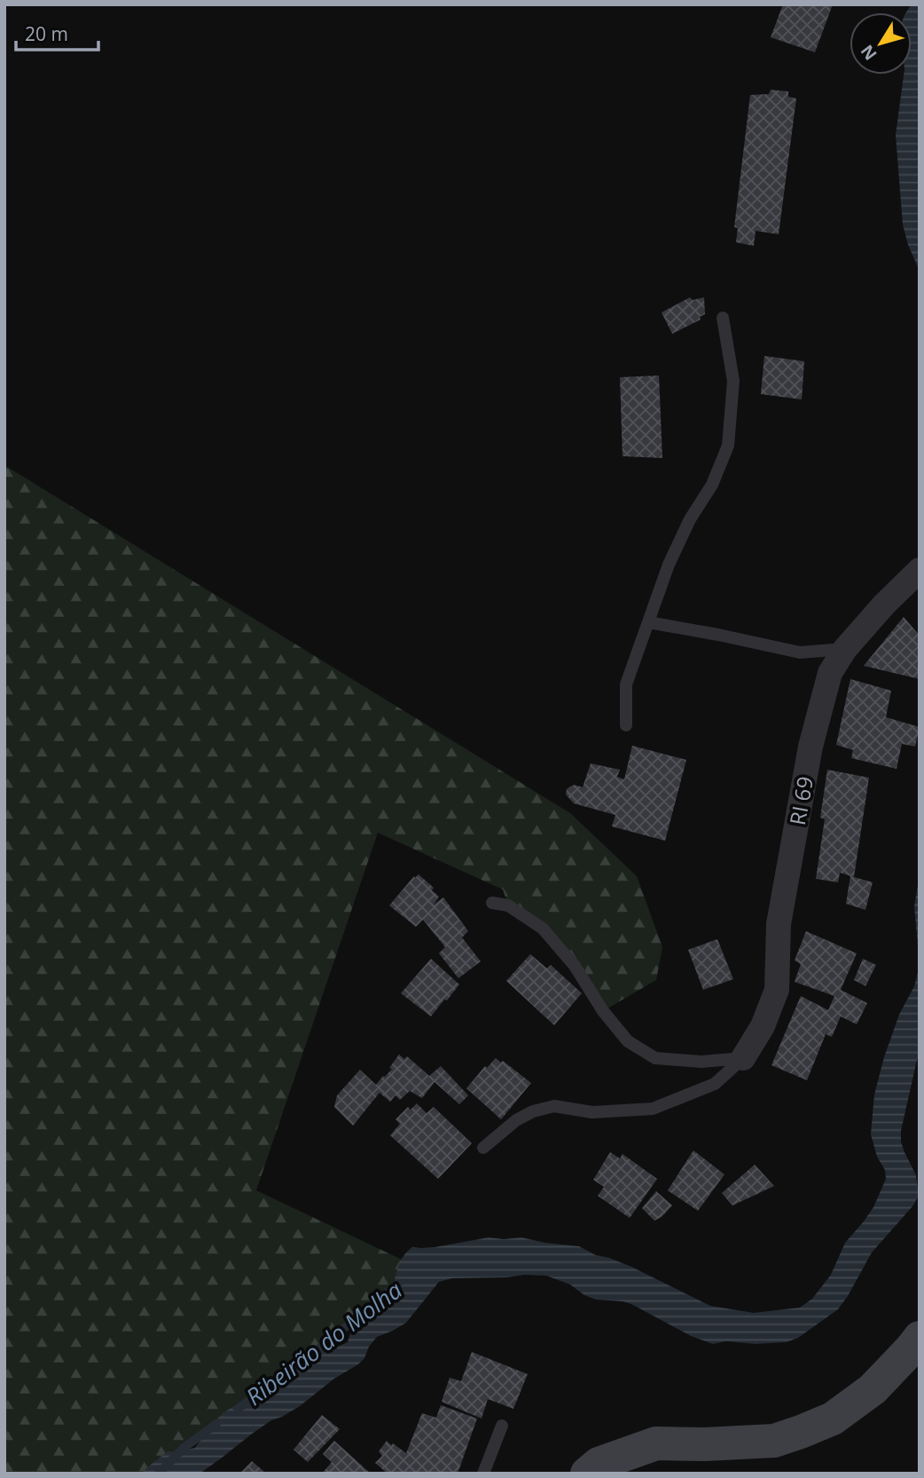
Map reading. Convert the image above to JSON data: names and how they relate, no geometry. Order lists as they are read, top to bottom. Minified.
{"streets":{"street":["RI 69"]},"water":["Ribeirão do Molha"],"scale_bar":"20 m","north":"bottom left"}
